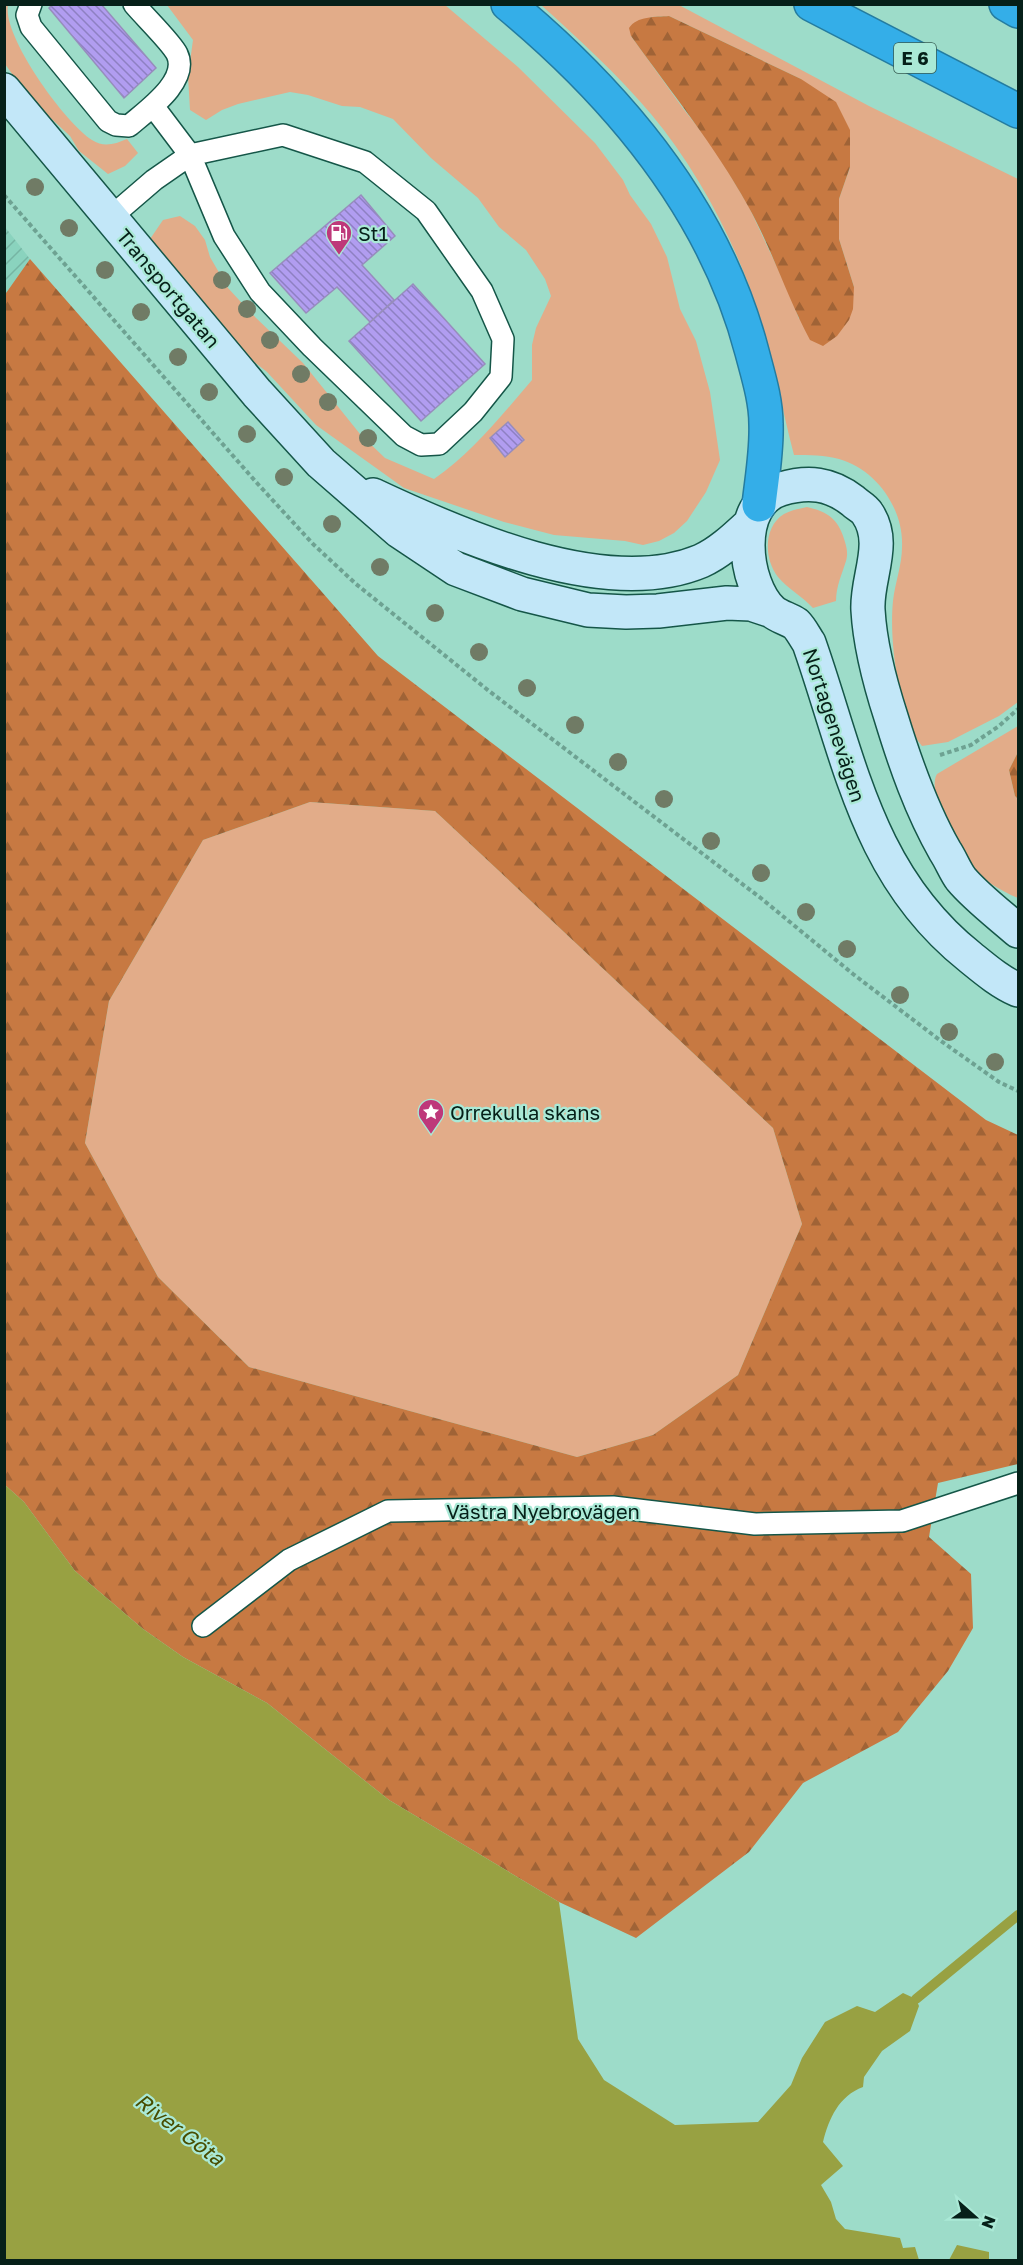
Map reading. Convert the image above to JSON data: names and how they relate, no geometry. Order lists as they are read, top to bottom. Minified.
{"streets":{"highway":["E 6"],"street":["Transportgatan","Nortagenevägen"],"lane":["Västra Nyebrovägen"]},"crossings":[["Transportgatan","Nortagenevägen"]],"water":["River Göta"],"places":{"fuel station":["St1"],"place":["Orrekulla skans"]},"north":"right"}
